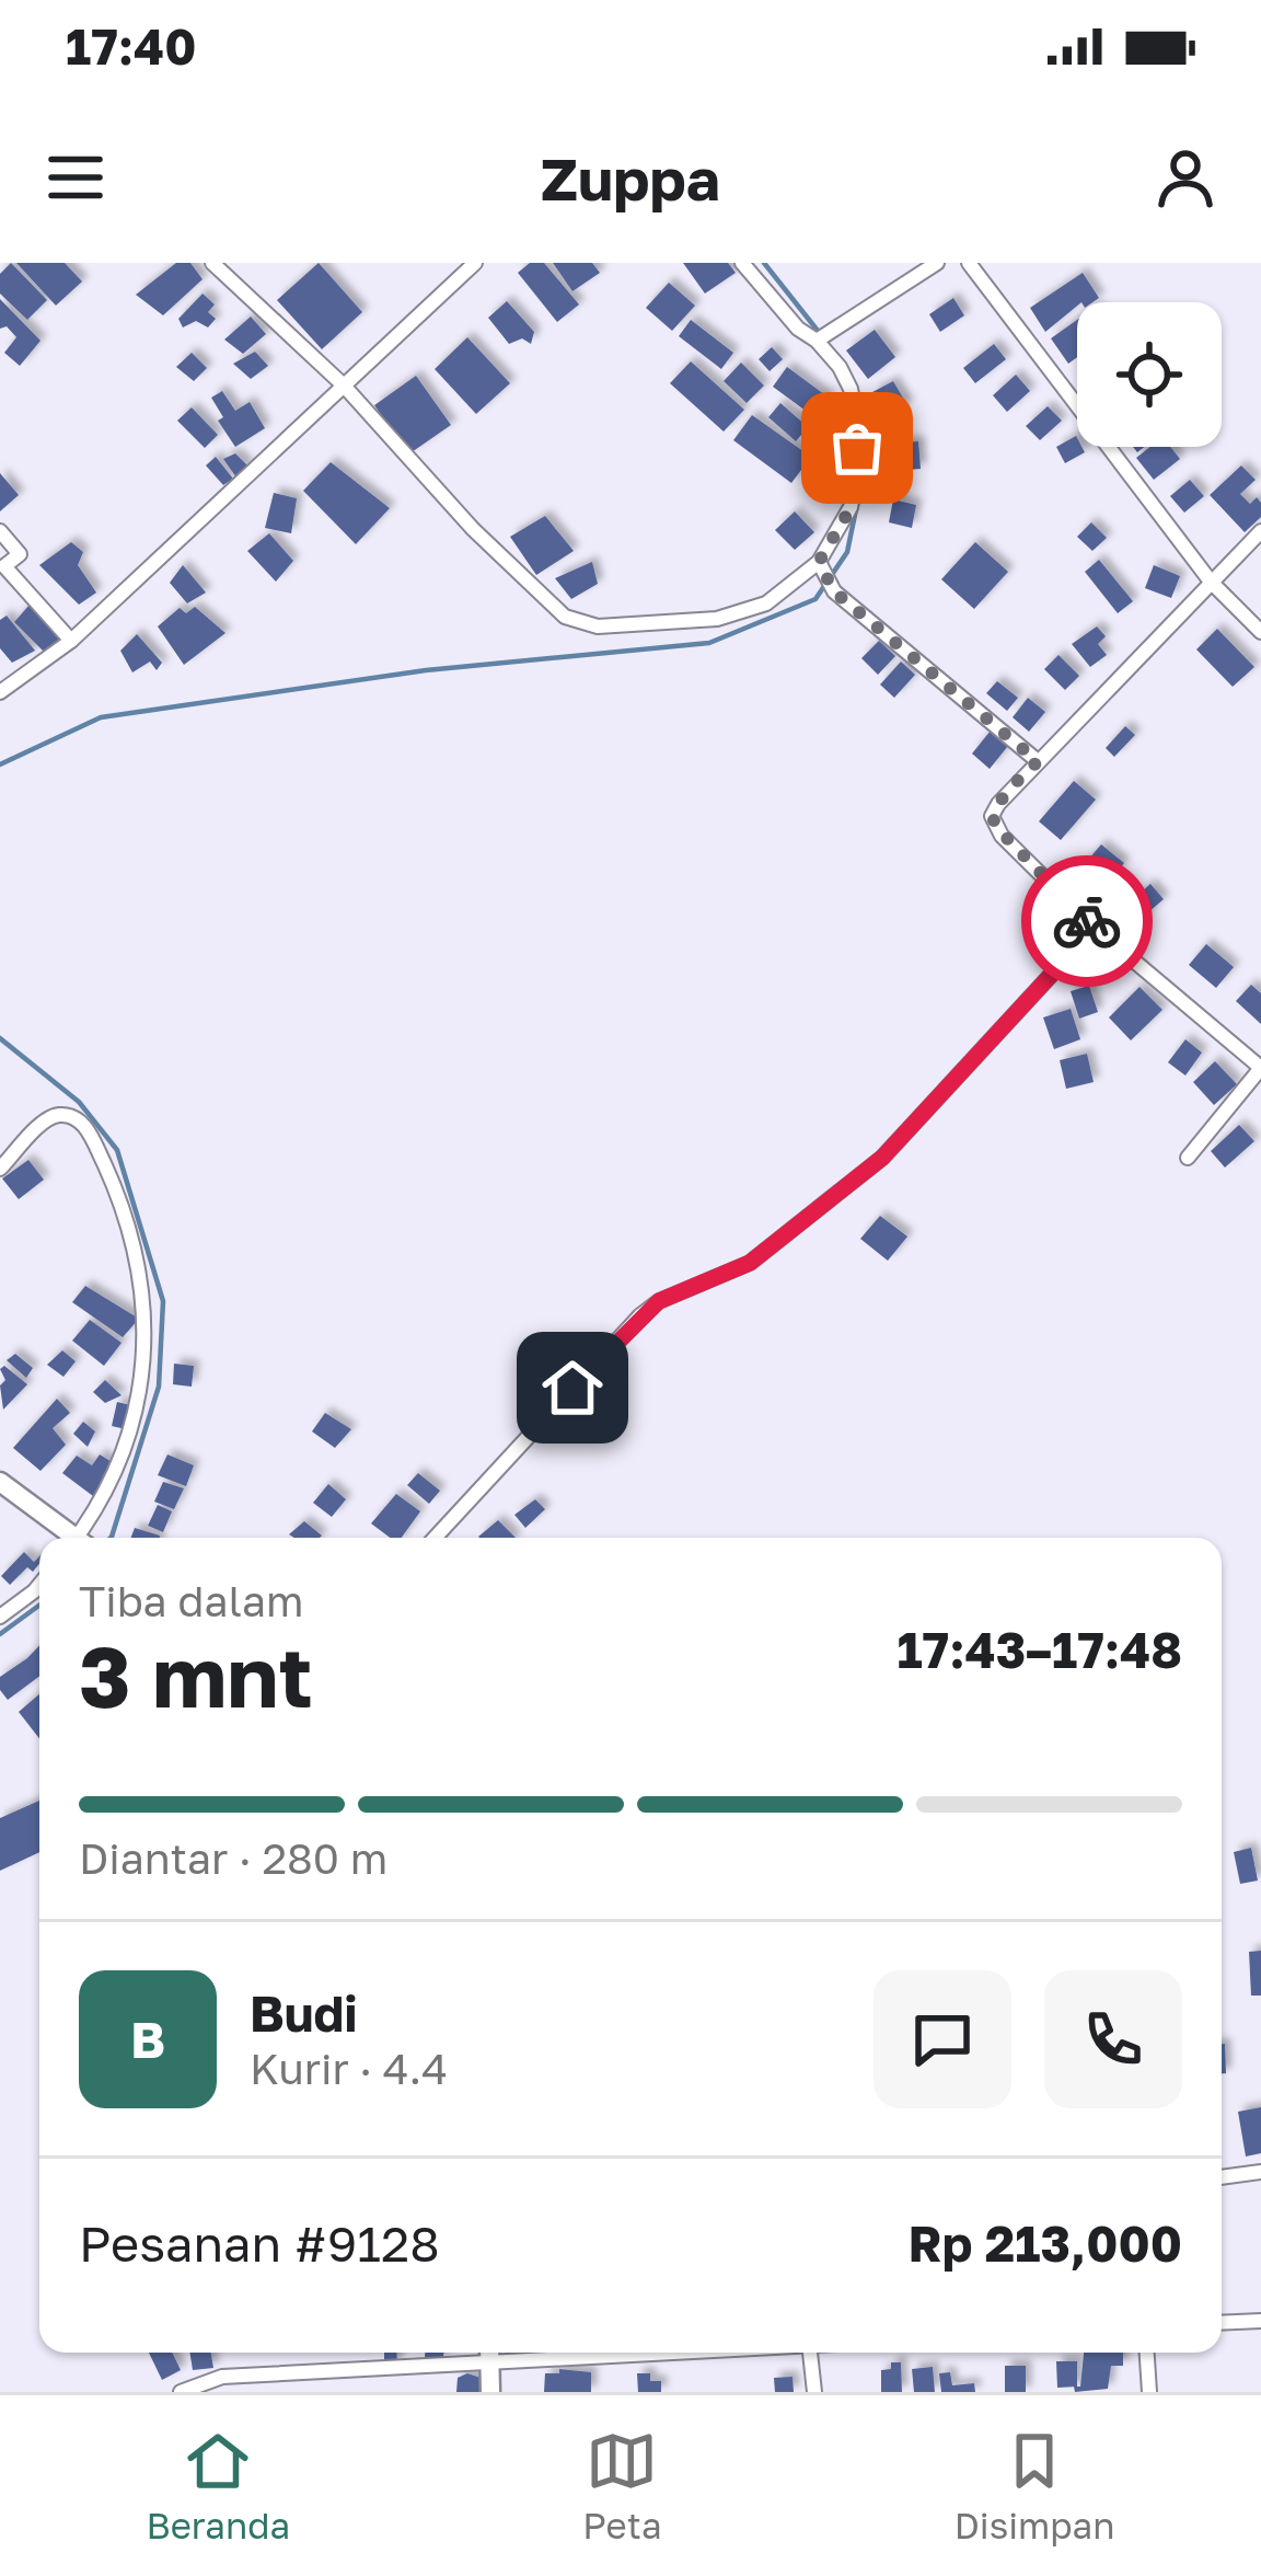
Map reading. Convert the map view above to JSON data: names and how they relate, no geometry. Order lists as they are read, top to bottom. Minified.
{"page":{"status":"17:40","header":"Zuppa","heading":["3 mnt","Tiba dalam","17:43–17:48"],"panel":["Budi","Kurir · 4.4","Pesanan #9128","Rp 213,000"],"bar":"Diantar · 280 m","round":"B","tabs":["Beranda","Peta","Disimpan"]}}
